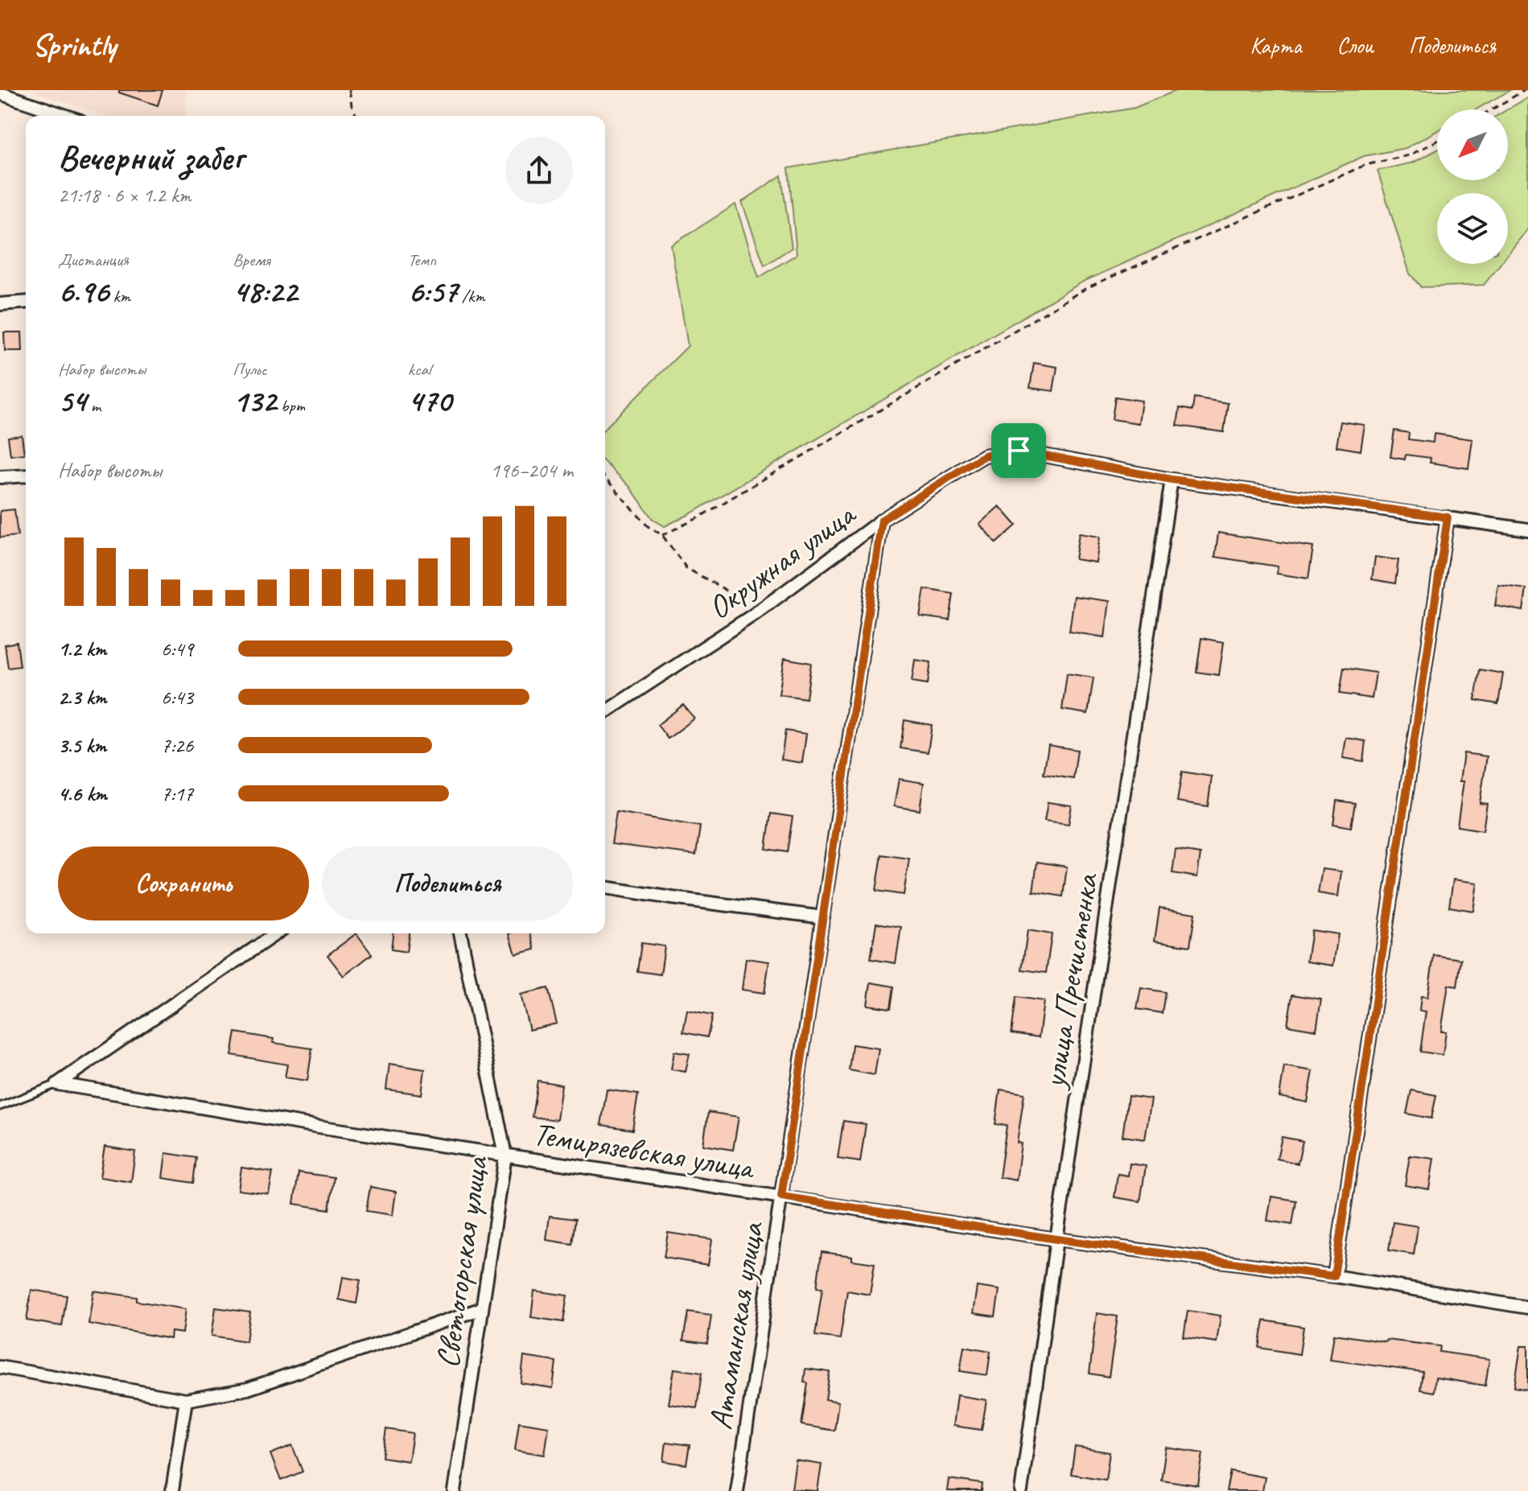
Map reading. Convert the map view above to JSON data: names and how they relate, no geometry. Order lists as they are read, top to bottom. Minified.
{"streets":{"street":["Окружная улица","улица Пречистенка","Темирязевская улица","Светогорская улица","Атаманская улица"]},"crossings":[["Окружная улица","улица Пречистенка"],["Окружная улица","Атаманская улица"],["улица Пречистенка","Темирязевская улица"],["Темирязевская улица","Светогорская улица"],["Темирязевская улица","Атаманская улица"]],"north":"bottom left","page":{"header":"Sprintly","nav":["Карта","Слои","Поделиться"],"heading":["Вечерний забег","21:18 · 6 × 1.2 km"],"stats":[["Дистанция","6.96 km"],["Время","48:22"],["Темп","6:57 /km"],["Набор высоты","54 m"],["Пульс","132 bpm"],["kcal","470"]],"chart":["Набор высоты","196–204 m"],"list":[{"name":"1.2 km","note":"6:49"},{"name":"2.3 km","note":"6:43"},{"name":"3.5 km","note":"7:26"},{"name":"4.6 km","note":"7:17"}],"buttons":["Сохранить","Поделиться"]}}
